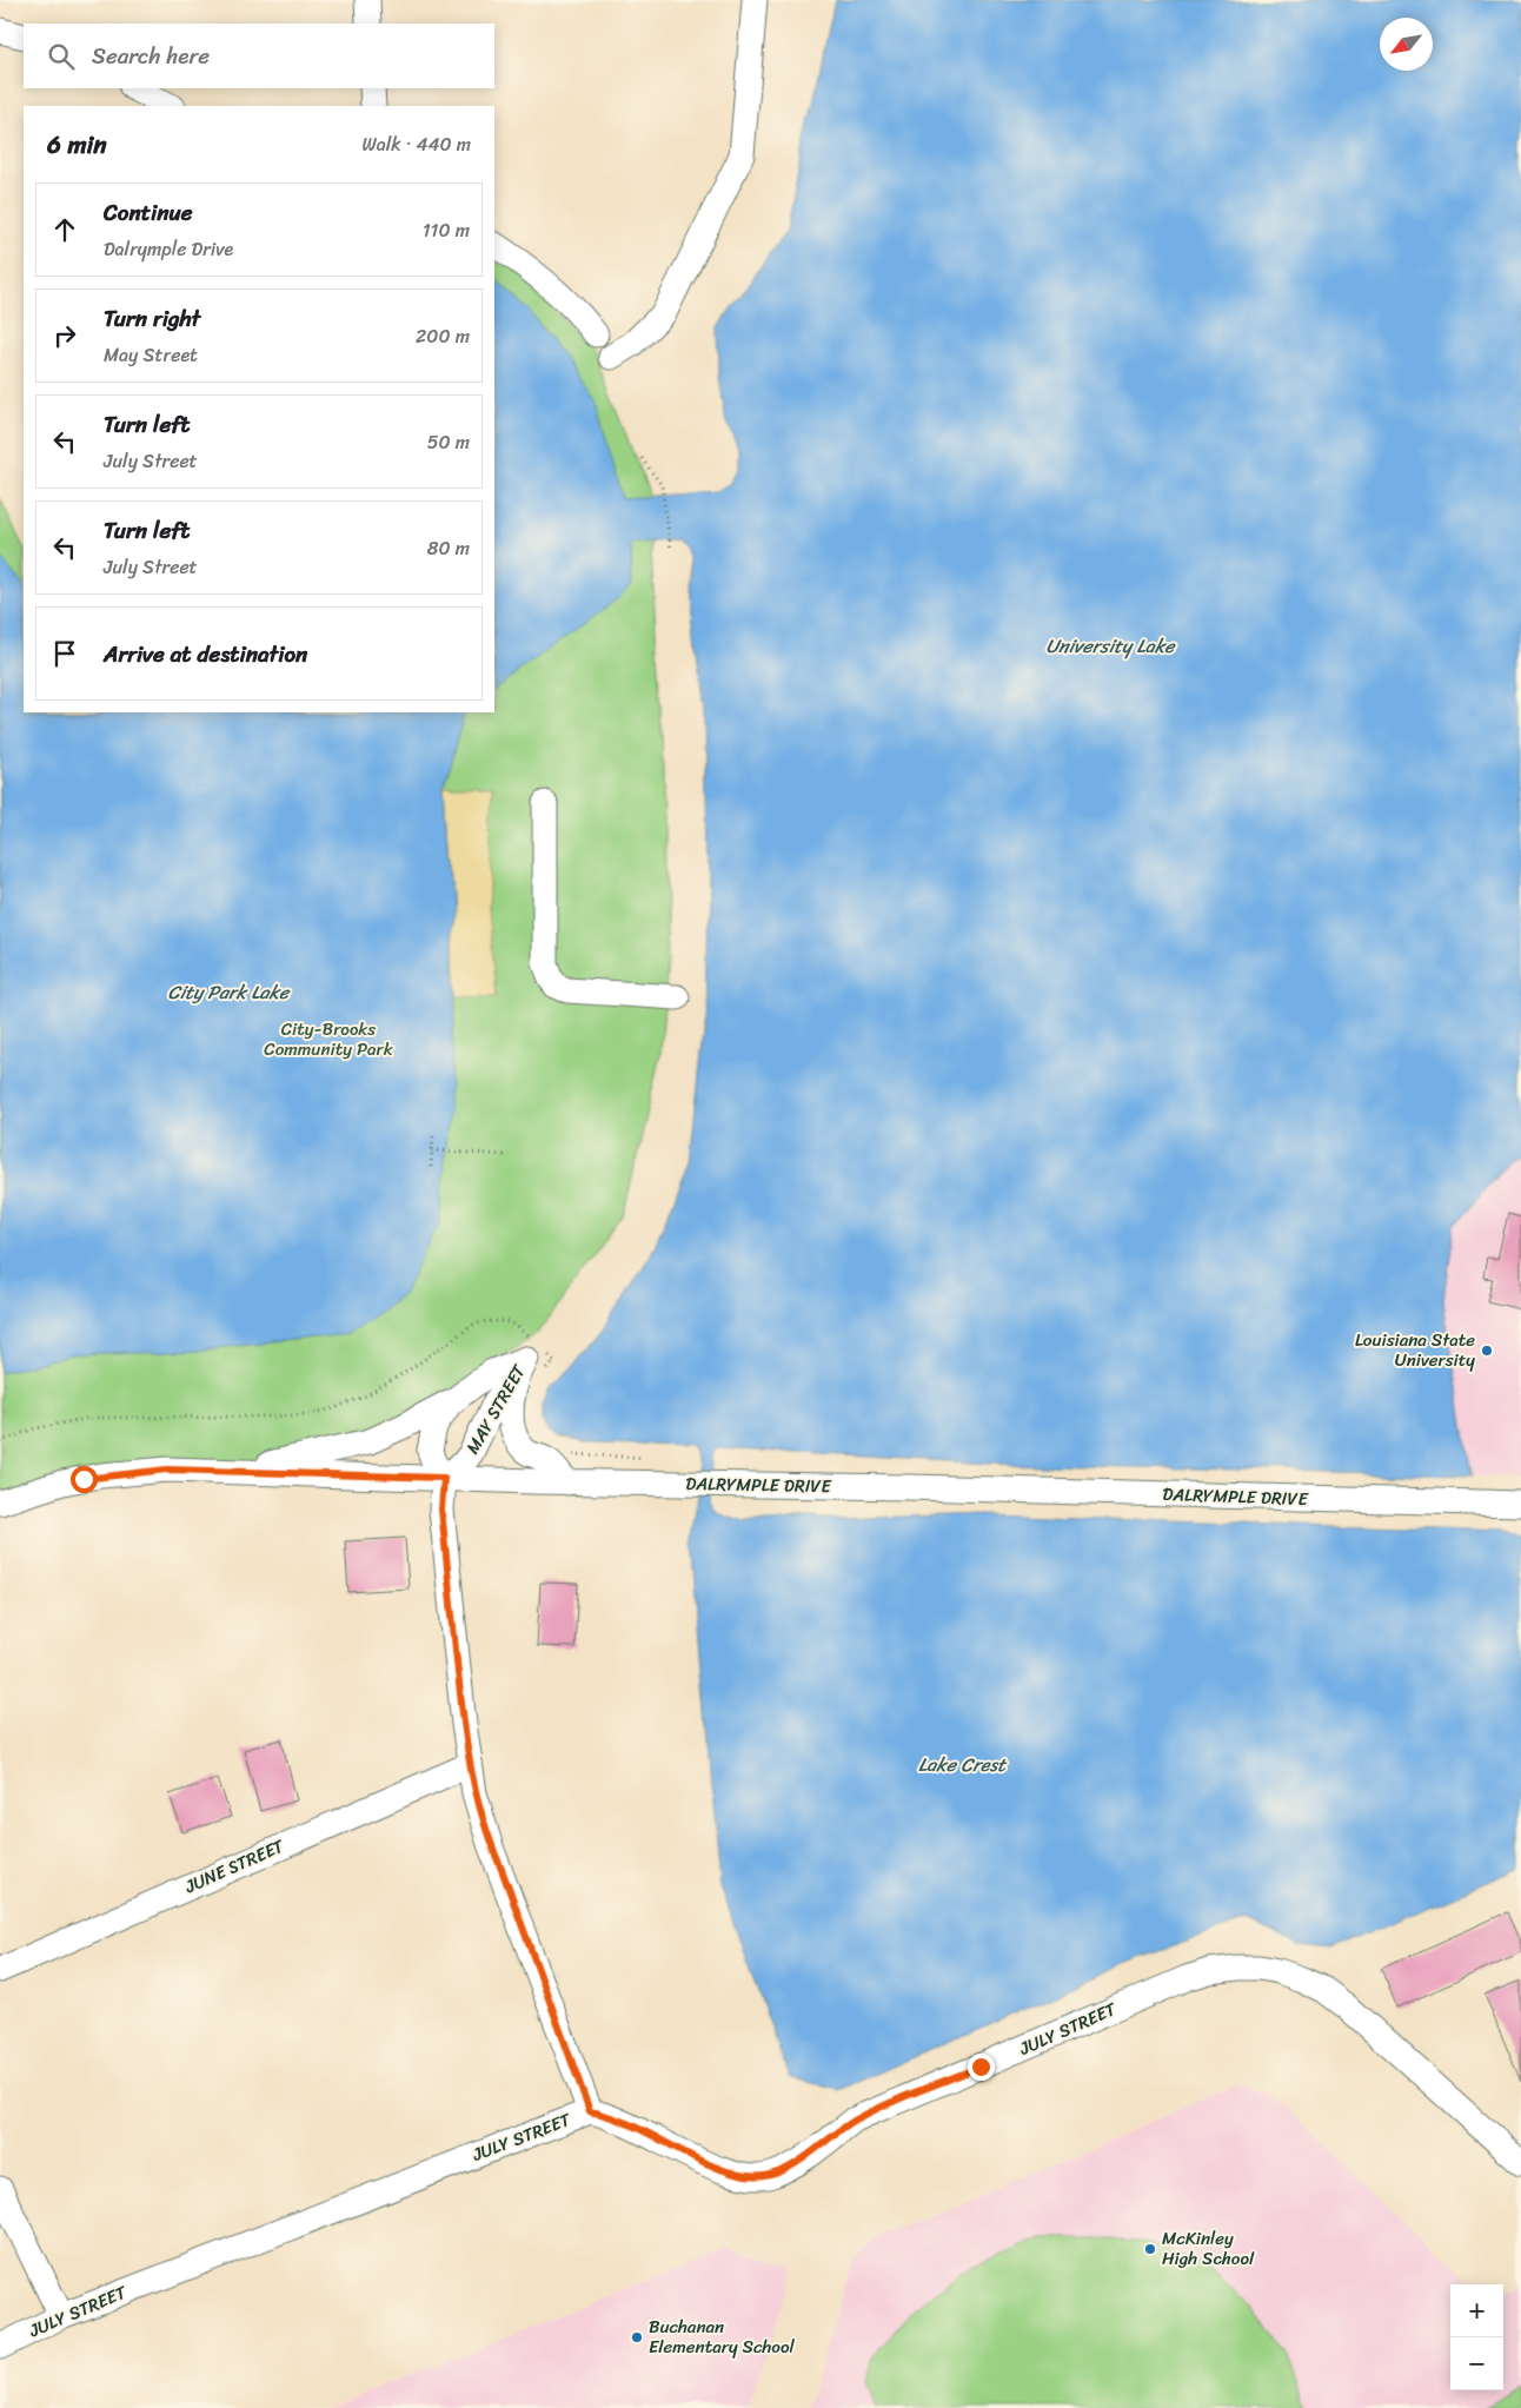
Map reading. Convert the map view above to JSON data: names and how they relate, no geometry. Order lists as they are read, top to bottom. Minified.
{"streets":{"street":["MAY STREET","DALRYMPLE DRIVE","JUNE STREET","JULY STREET"]},"crossings":[["MAY STREET","DALRYMPLE DRIVE"]],"water":["University Lake","City Park Lake","Lake Crest"],"parks":["City-Brooks Community Park"],"places":["Louisiana State University","McKinley High School","Buchanan Elementary School"],"north":"bottom left","page":{"search":"Search here","heading":["6 min","Walk · 440 m"],"list":[["Continue","Dalrymple Drive","110 m"],["Turn right","May Street","200 m"],["Turn left","July Street","50 m"],["Turn left","July Street","80 m"],"Arrive at destination"],"map_buttons":["+","−"]}}
